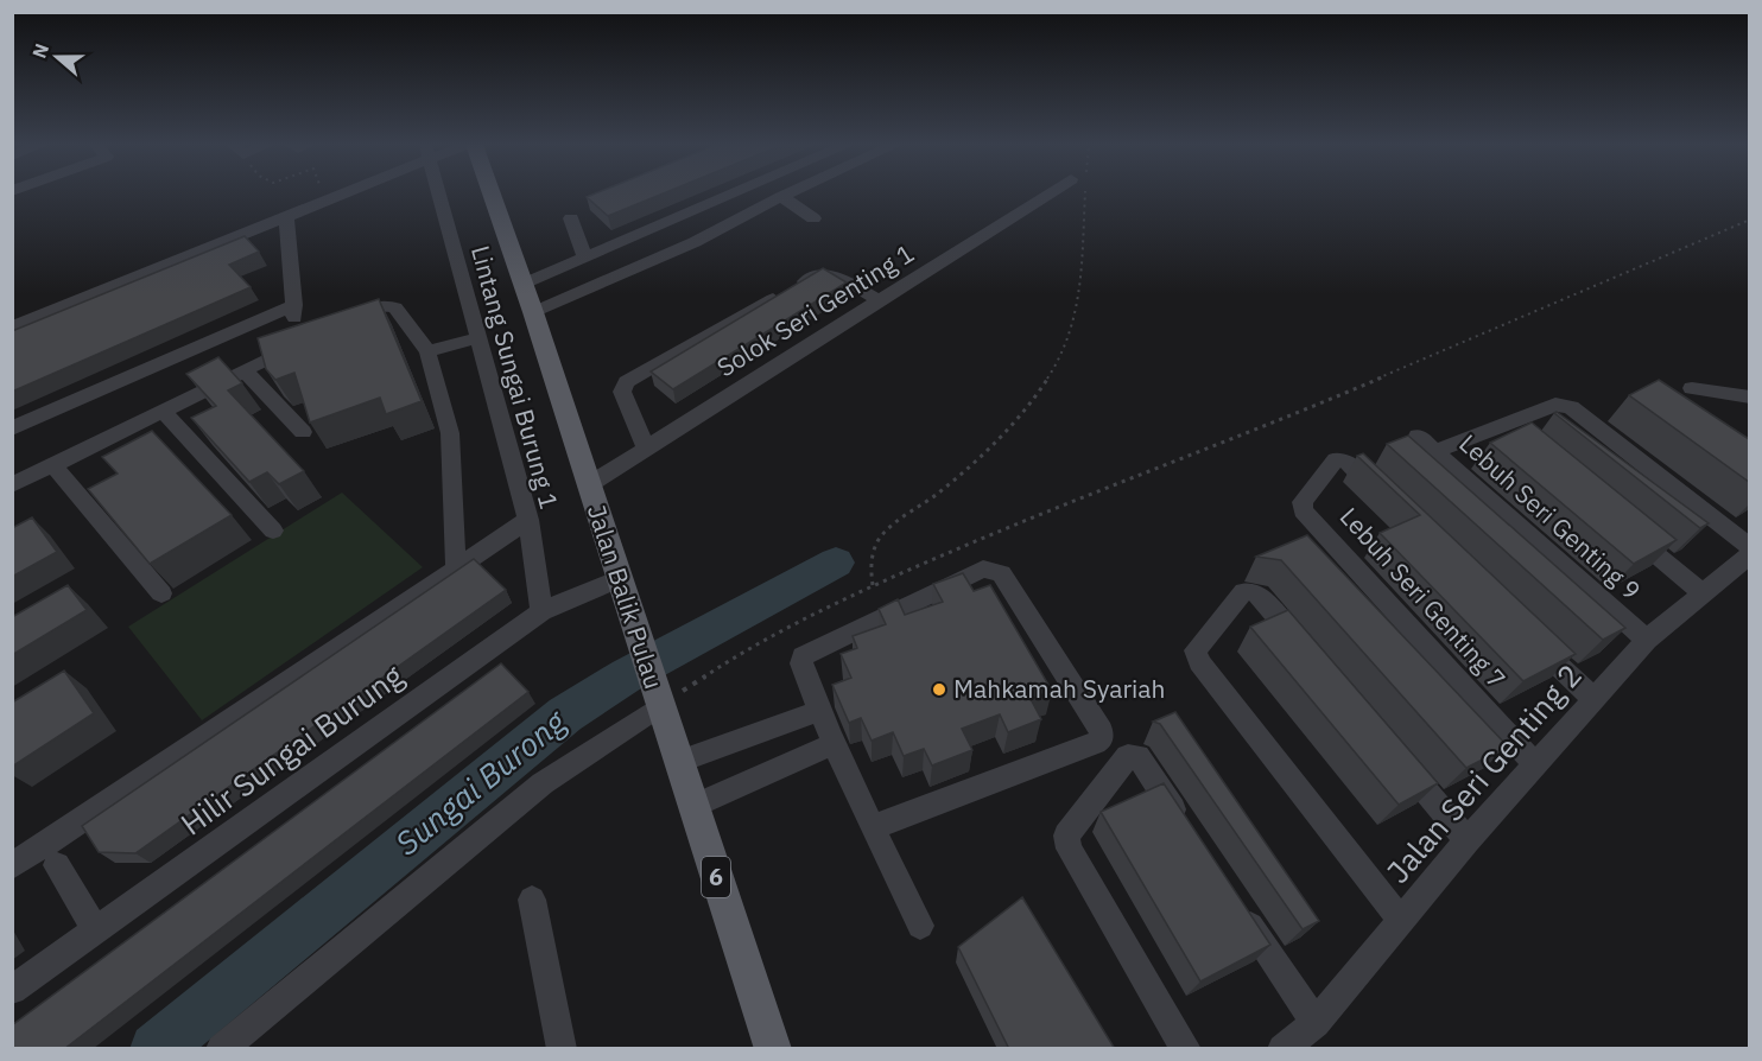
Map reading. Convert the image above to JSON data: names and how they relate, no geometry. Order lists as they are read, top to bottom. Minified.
{"streets":{"main road":["Jalan Balik Pulau","6"],"street":["Solok Seri Genting 1","Lintang Sungai Burung 1","Lebuh Seri Genting 9","Lebuh Seri Genting 7","Hilir Sungai Burung","Jalan Seri Genting 2"]},"crossings":[["Solok Seri Genting 1","Jalan Balik Pulau"],["Lintang Sungai Burung 1","Hilir Sungai Burung"],["Lebuh Seri Genting 9","Jalan Seri Genting 2"],["Jalan Balik Pulau","Hilir Sungai Burung"],["Lebuh Seri Genting 7","Jalan Seri Genting 2"]],"water":["Sungai Burong"],"places":["Mahkamah Syariah"],"north":"left"}
